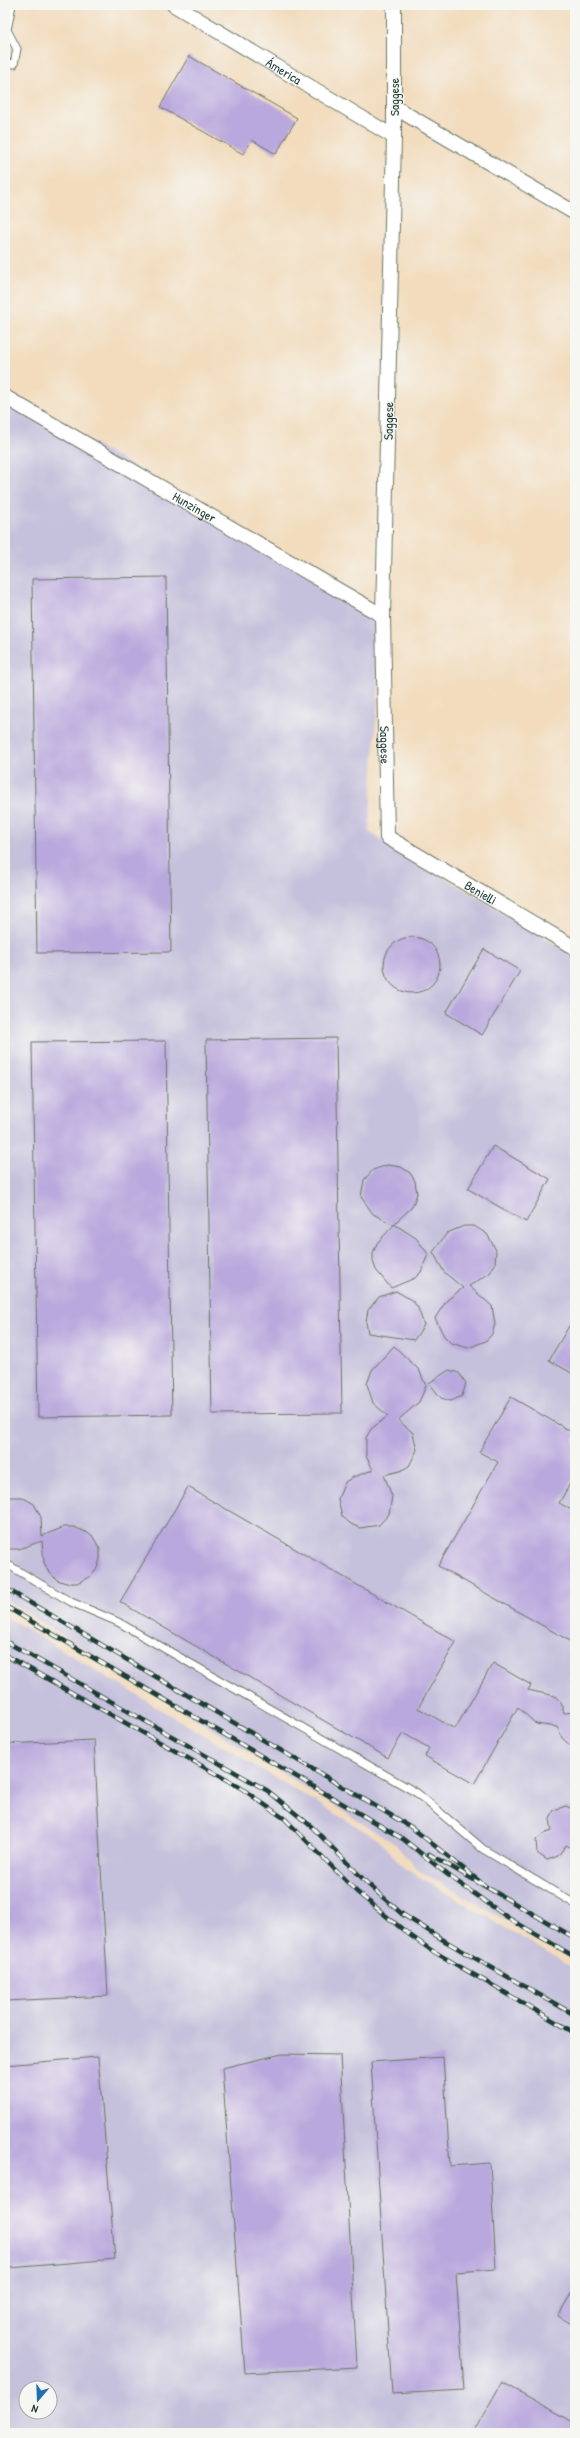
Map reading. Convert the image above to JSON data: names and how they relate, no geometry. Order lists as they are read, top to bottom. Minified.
{"streets":{"street":["Ámerica","Saggese","Hunzinger","Benielli"]},"crossings":[["Ámerica","Saggese"],["Saggese","Hunzinger"],["Saggese","Benielli"]],"north":"bottom"}
